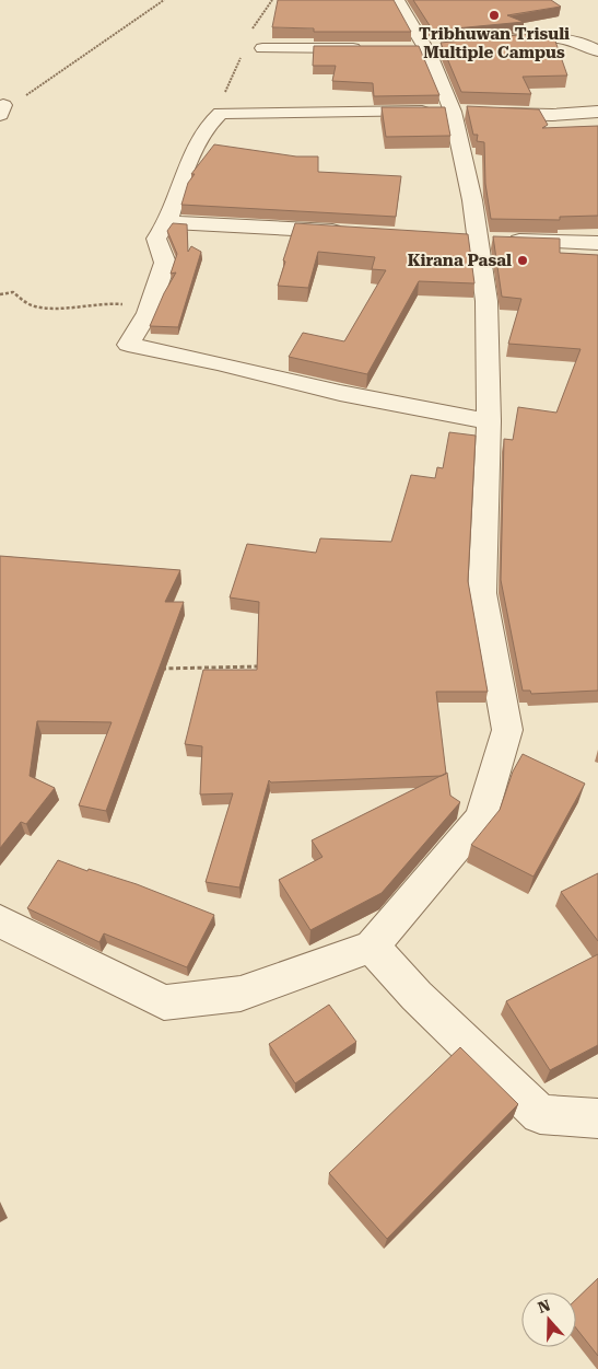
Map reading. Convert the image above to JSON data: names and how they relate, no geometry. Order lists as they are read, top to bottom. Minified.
{"places":["Tribhuwan Trisuli Multiple Campus","Kirana Pasal"],"north":"top"}
